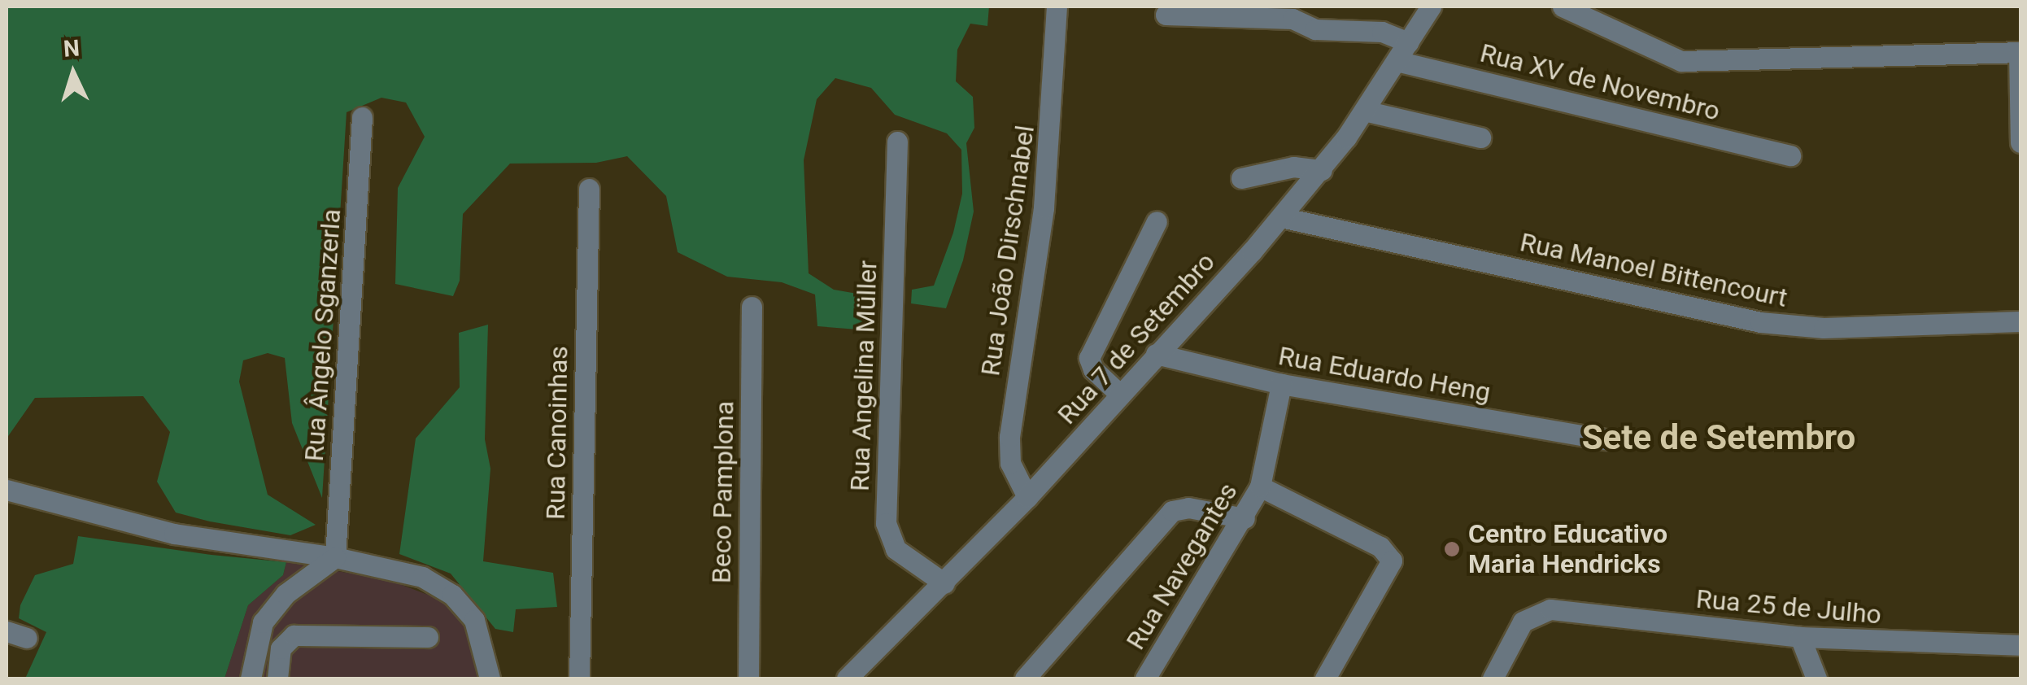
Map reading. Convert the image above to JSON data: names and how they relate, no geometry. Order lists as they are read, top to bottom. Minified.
{"streets":{"street":["Rua XV de Novembro","Rua João Dirschnabel","Rua Manoel Bittencourt","Rua Ângelo Sganzerla","Rua 7 de Setembro","Rua Eduardo Heng","Rua Angelina Müller","Rua Canoinhas","Beco Pamplona","Rua Navegantes","Rua 25 de Julho"]},"crossings":[["Rua XV de Novembro","Rua 7 de Setembro"],["Rua João Dirschnabel","Rua 7 de Setembro"],["Rua Manoel Bittencourt","Rua 7 de Setembro"],["Rua 7 de Setembro","Rua Eduardo Heng"],["Rua 7 de Setembro","Rua Angelina Müller"],["Rua Eduardo Heng","Rua Navegantes"]],"districts":["Sete de Setembro"],"places":["Centro Educativo Maria Hendricks"],"north":"top"}
